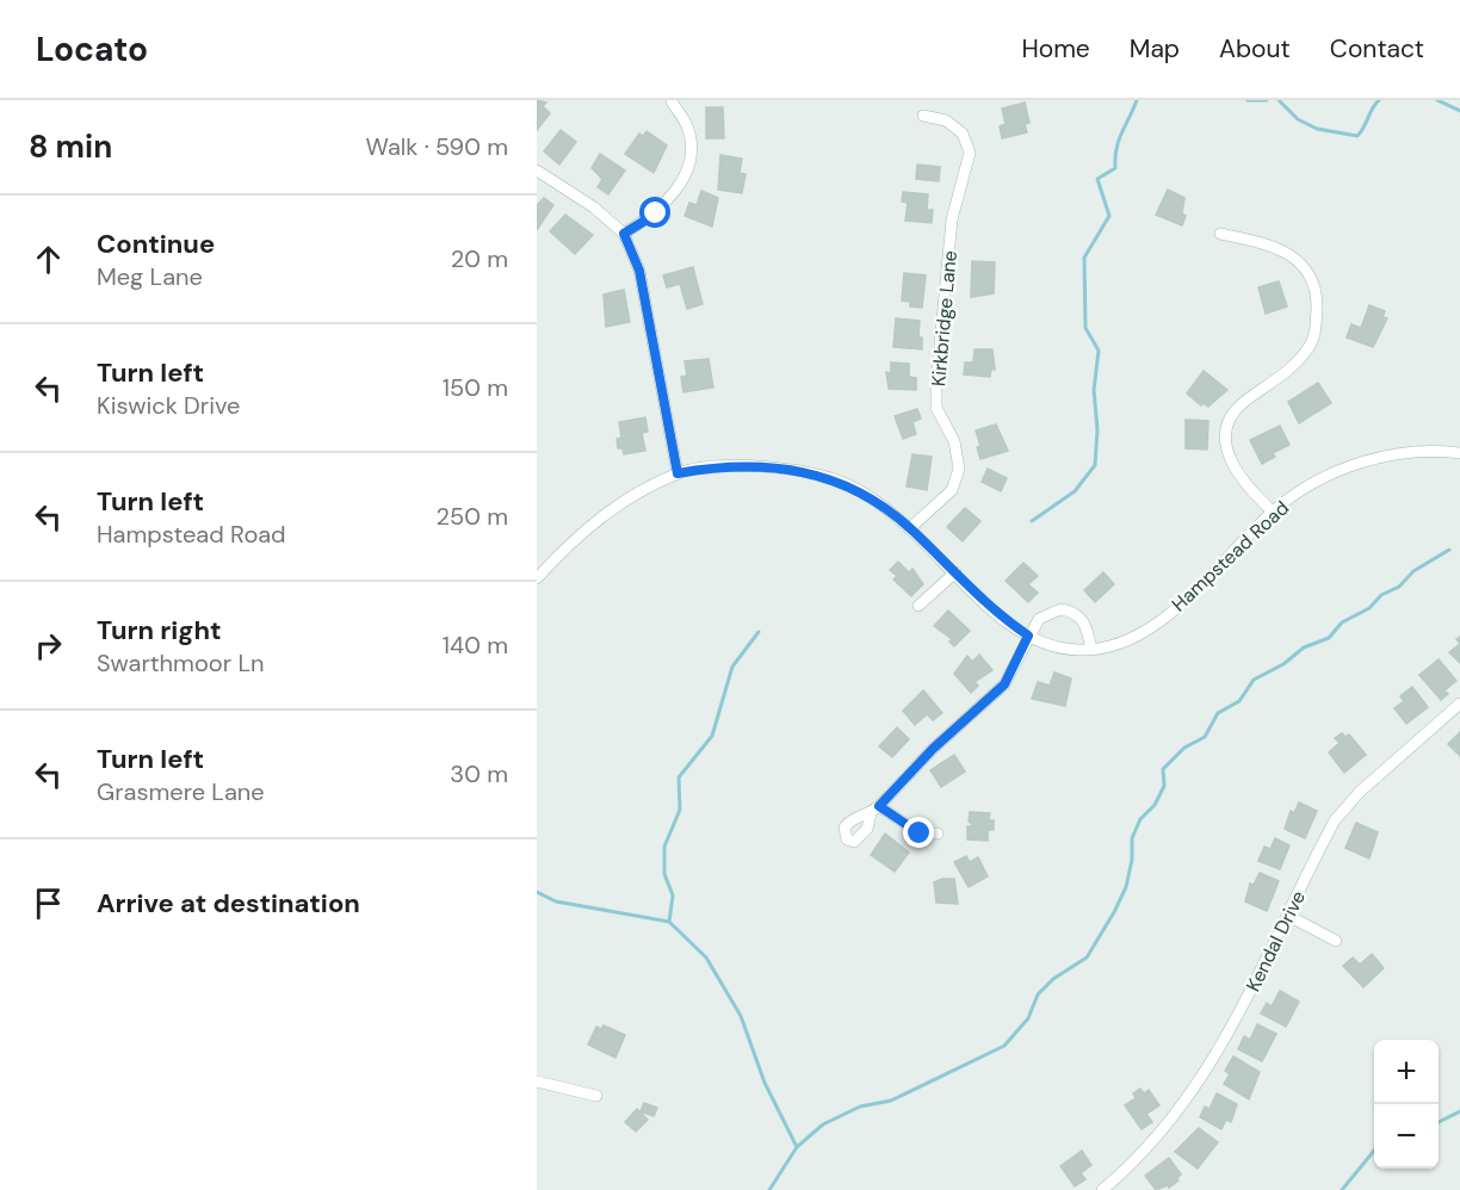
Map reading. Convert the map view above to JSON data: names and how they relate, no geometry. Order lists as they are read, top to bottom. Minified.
{"streets":{"street":["Kirkbridge Lane","Hampstead Road","Kendal Drive"]},"crossings":[["Kirkbridge Lane","Hampstead Road"]],"page":{"header":"Locato","nav":["Home","Map","About","Contact"],"heading":["8 min","Walk · 590 m"],"list":[["Continue","Meg Lane","20 m"],["Turn left","Kiswick Drive","150 m"],["Turn left","Hampstead Road","250 m"],["Turn right","Swarthmoor Ln","140 m"],["Turn left","Grasmere Lane","30 m"],"Arrive at destination"],"map_buttons":["+","−"]}}
